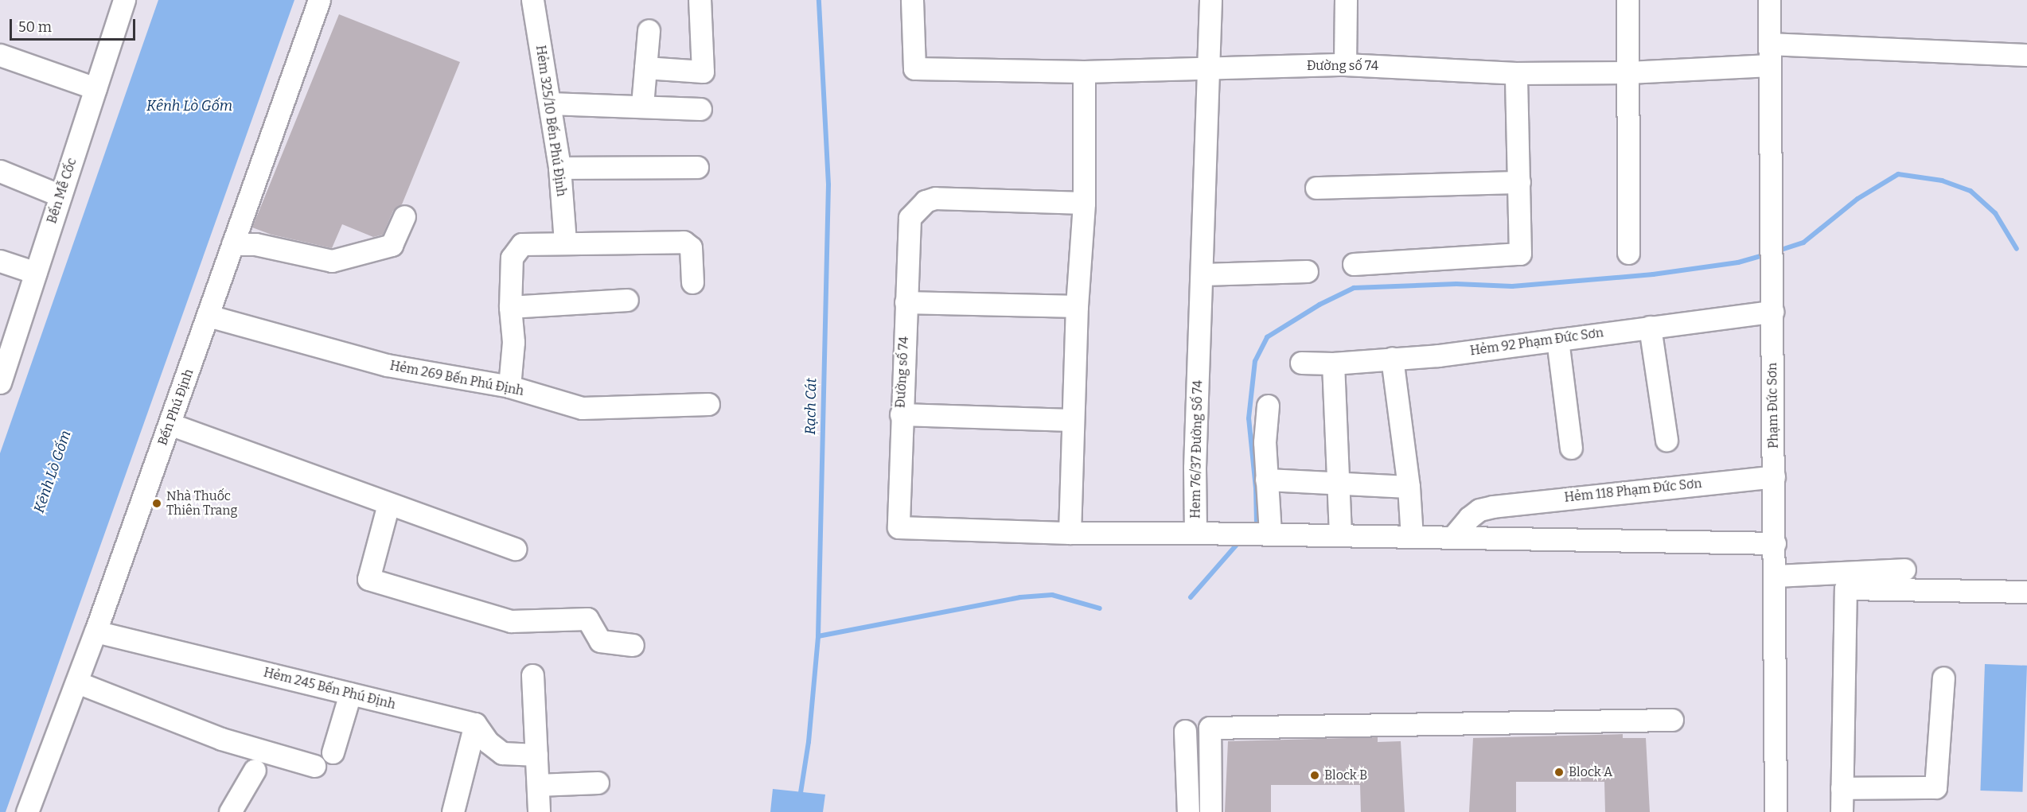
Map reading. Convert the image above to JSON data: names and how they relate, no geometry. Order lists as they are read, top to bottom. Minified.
{"streets":{"street":["Đường số 74","Hẻm 325/10 Bến Phú Định","Bến Mễ Cốc","Hẻm 92 Phạm Đức Sơn","Hẻm 269 Bến Phú Định","Phạm Đức Sơn","Bến Phú Định","Hem 76/37 Đường Số 74","Hẻm 118 Phạm Đức Sơn","Hẻm 245 Bến Phú Định"]},"crossings":[["Đường số 74","Phạm Đức Sơn"],["Đường số 74","Hem 76/37 Đường Số 74"],["Hẻm 92 Phạm Đức Sơn","Phạm Đức Sơn"],["Hẻm 269 Bến Phú Định","Bến Phú Định"],["Phạm Đức Sơn","Hẻm 118 Phạm Đức Sơn"],["Bến Phú Định","Hẻm 245 Bến Phú Định"]],"water":["Kênh Lò Gốm","Rạch Cát"],"places":["Nhà Thuốc Thiên Trang","Block A","Block B"],"scale_bar":"50 m"}
